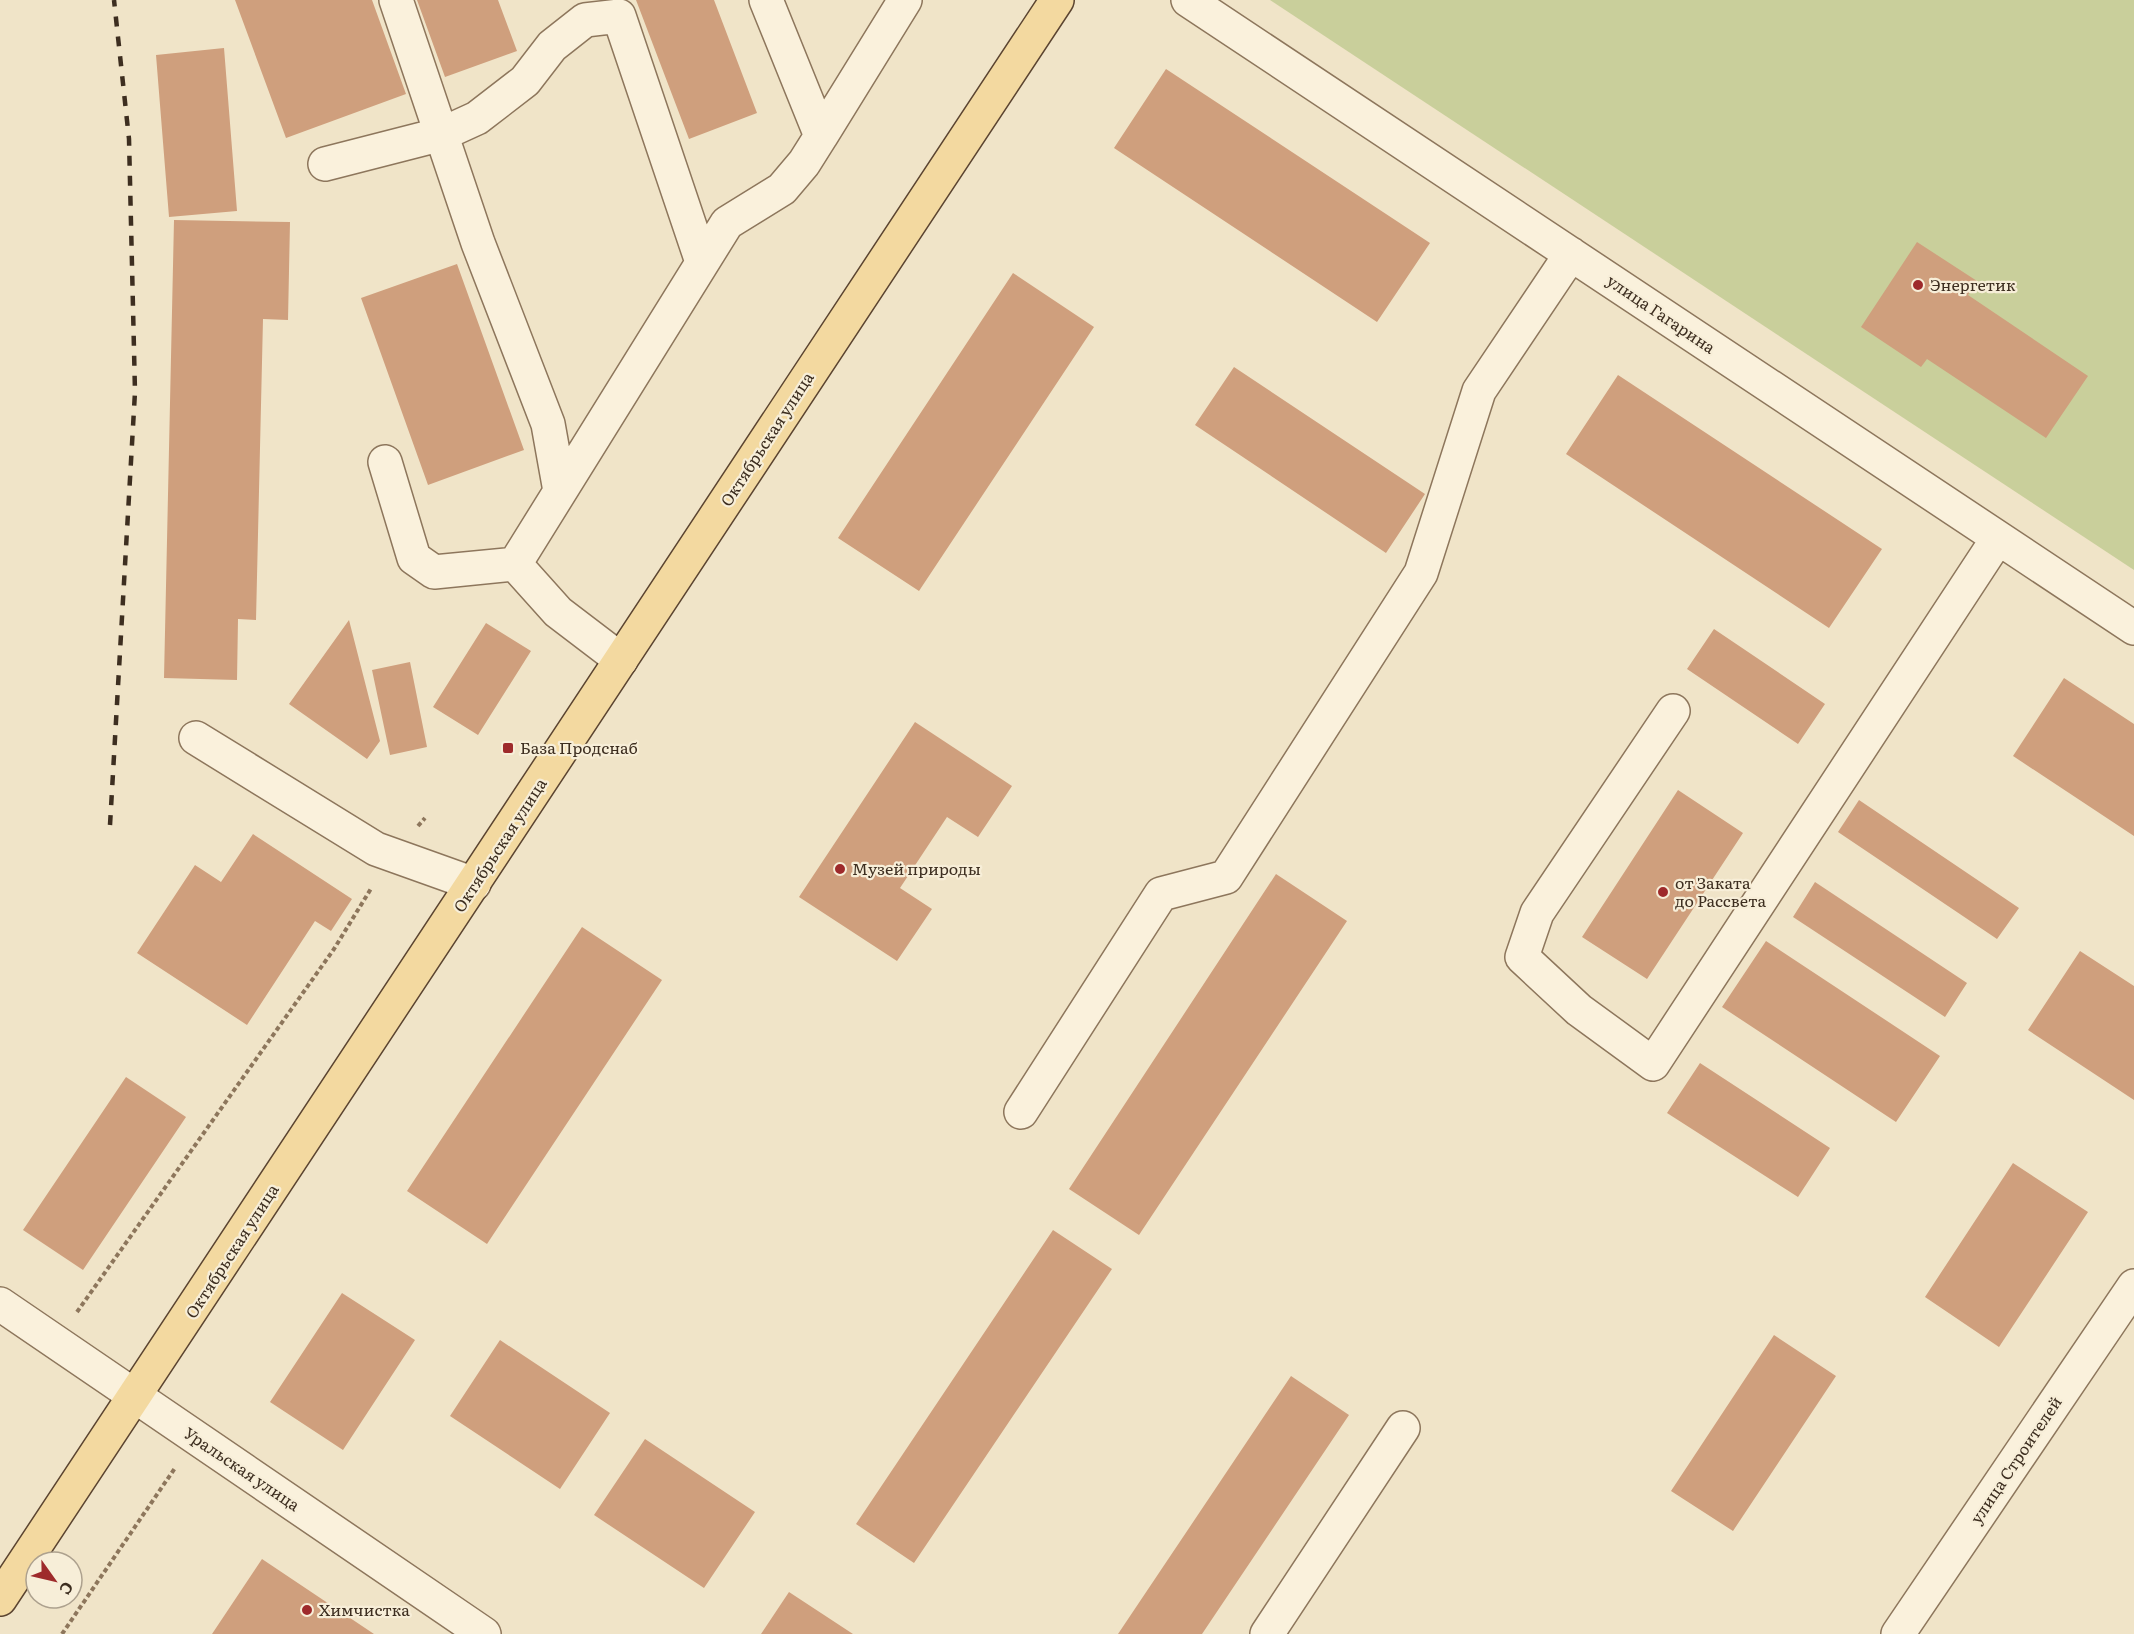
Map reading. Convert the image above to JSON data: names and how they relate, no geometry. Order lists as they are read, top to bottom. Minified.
{"streets":{"main road":["Октябрьская улица"],"street":["улица Гагарина","улица Строителей","Уральская улица"]},"crossings":[["Октябрьская улица","Уральская улица"]],"places":{"other":["Энергетик","Музей природы","от Заката до Рассвета","Химчистка"],"transit":["База Продснаб"]},"north":"bottom right"}
